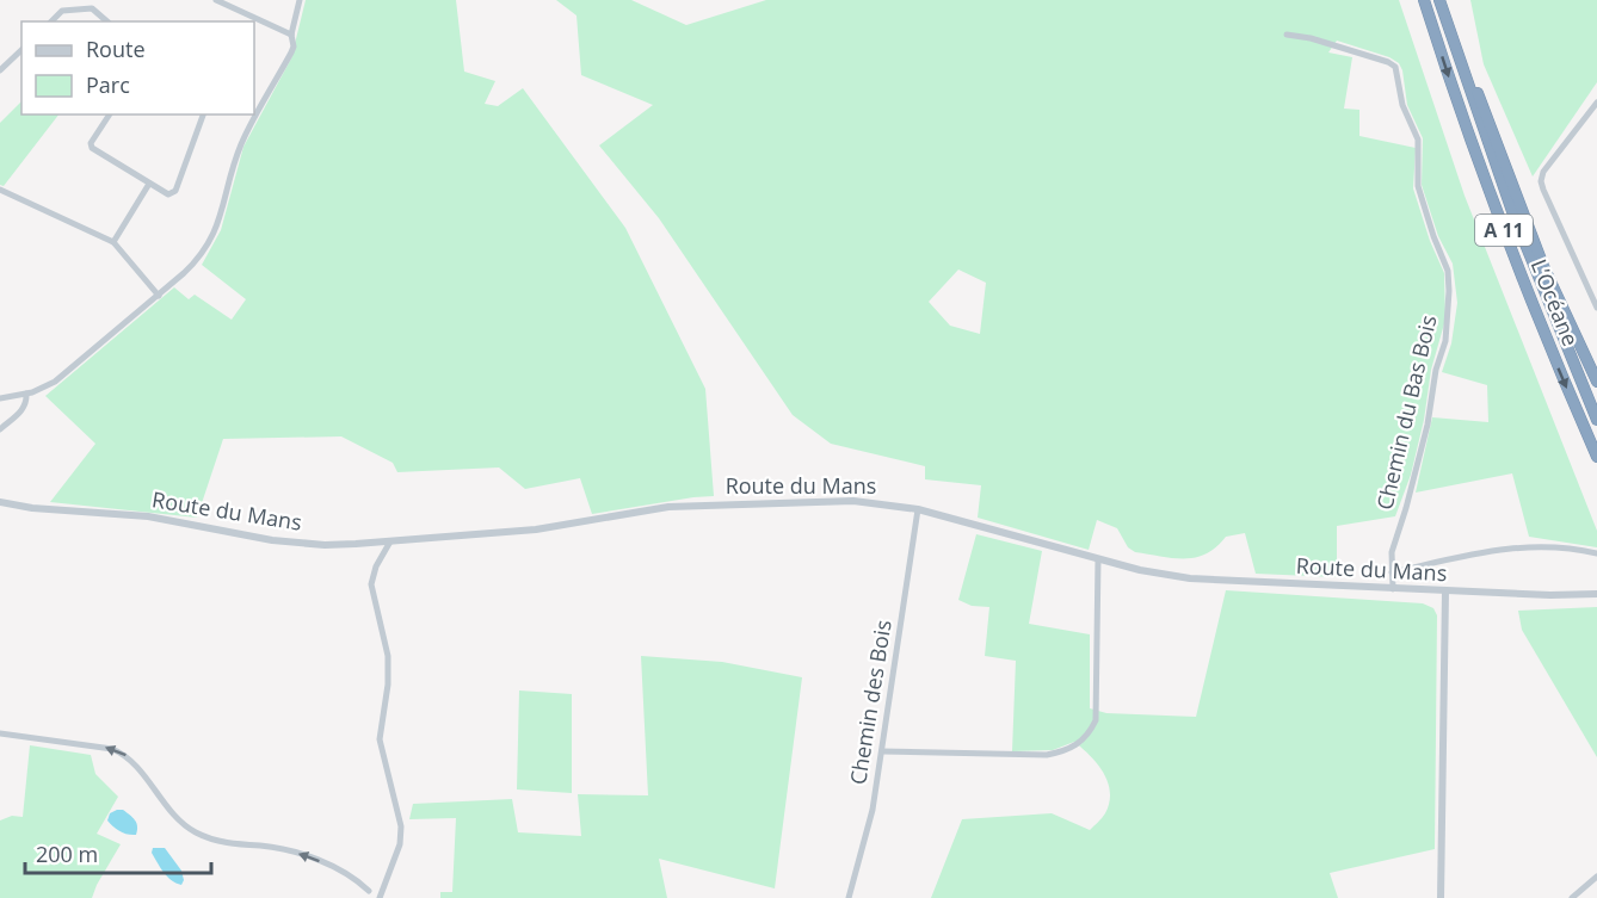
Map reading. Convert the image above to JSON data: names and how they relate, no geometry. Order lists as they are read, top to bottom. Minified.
{"streets":{"highway":["A 11","L’Océane"],"street":["Chemin du Bas Bois","Route du Mans","Chemin des Bois"]},"crossings":[["Chemin du Bas Bois","Route du Mans"],["Route du Mans","Chemin des Bois"]],"legend":["Route","Parc"],"scale_bar":"200 m"}
